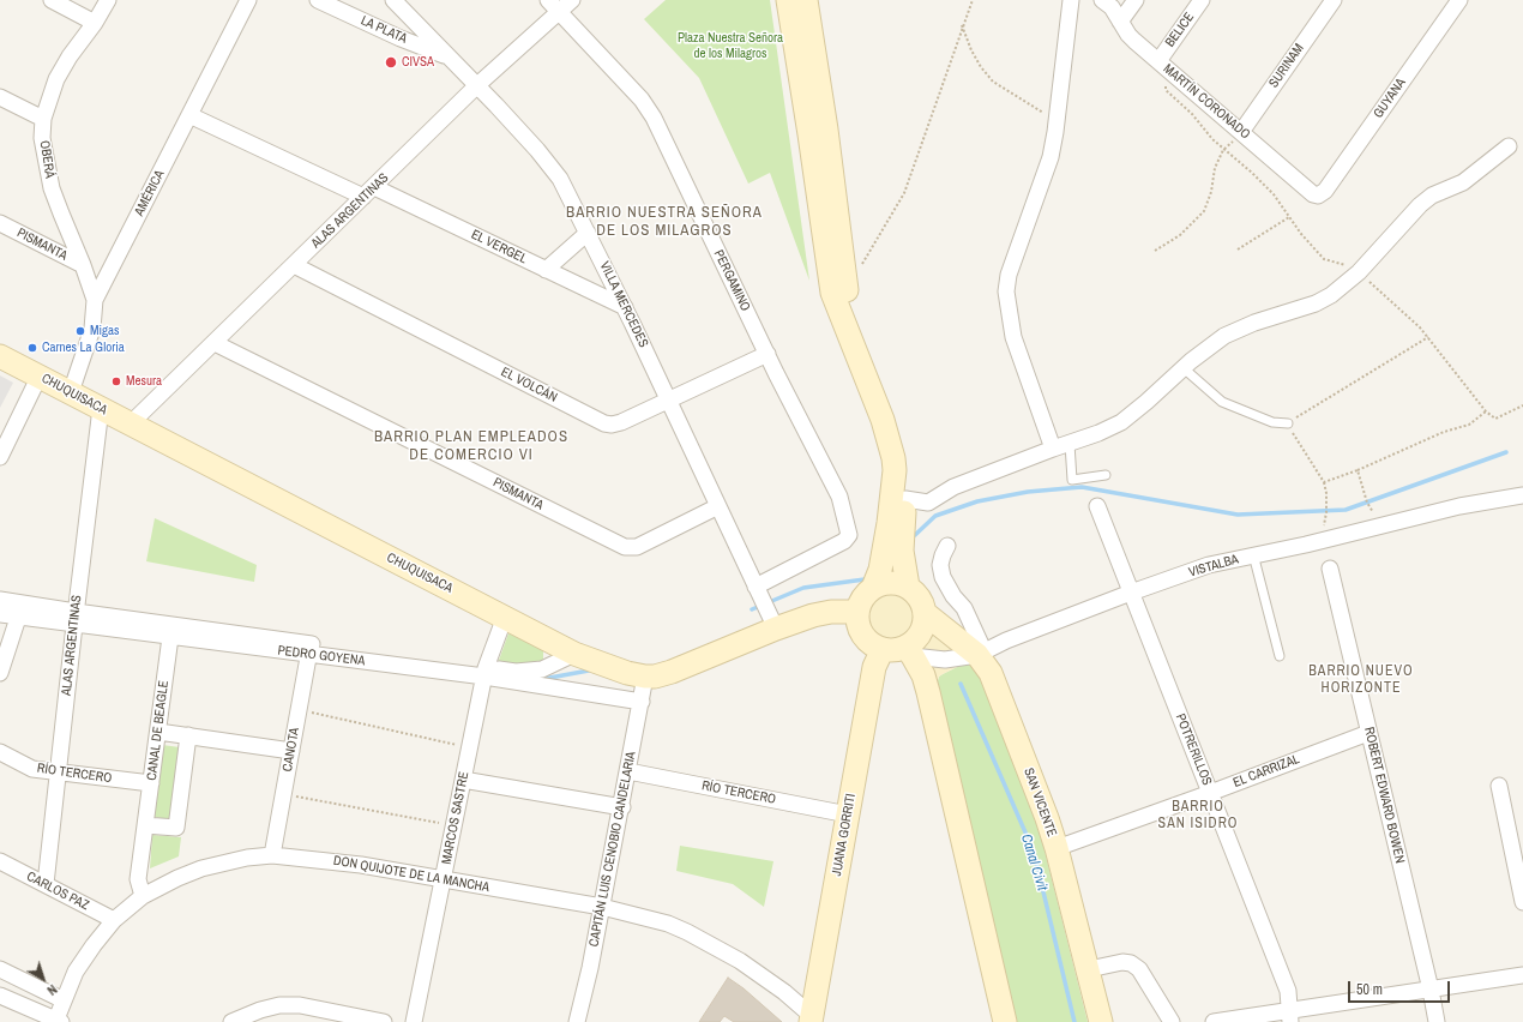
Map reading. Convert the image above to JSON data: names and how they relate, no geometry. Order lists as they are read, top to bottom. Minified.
{"streets":{"main road":["CHUQUISACA","SAN VICENTE","JUANA GORRITI"],"street":["LA PLATA","BELICE","SURINAM","GUYANA","MARTÍN CORONADO","OBERÁ","AMÉRICA","ALAS ARGENTINAS","PISMANTA","EL VERGEL","PERGAMINO","VILLA MERCEDES","EL VOLCÁN","VISTALBA","PEDRO GOYENA","CANAL DE BEAGLE","CANOTA","POTRERILLOS","EL CARRIZAL","RÍO TERCERO","ROBERT EDWARD BOWEN","MARCOS SASTRE","CAPITÁN LUIS CENOBIO CANDELARIA","DON QUIJOTE DE LA MANCHA","CARLOS PAZ"]},"crossings":[["LA PLATA","VILLA MERCEDES"],["BELICE","MARTÍN CORONADO"],["SURINAM","MARTÍN CORONADO"],["GUYANA","MARTÍN CORONADO"],["OBERÁ","AMÉRICA"],["OBERÁ","PISMANTA"],["AMÉRICA","EL VERGEL"],["AMÉRICA","CHUQUISACA"],["ALAS ARGENTINAS","PISMANTA"],["ALAS ARGENTINAS","EL VERGEL"],["ALAS ARGENTINAS","PERGAMINO"],["ALAS ARGENTINAS","VILLA MERCEDES"],["ALAS ARGENTINAS","EL VOLCÁN"],["ALAS ARGENTINAS","CHUQUISACA"],["ALAS ARGENTINAS","PEDRO GOYENA"],["ALAS ARGENTINAS","RÍO TERCERO"],["ALAS ARGENTINAS","CARLOS PAZ"],["PISMANTA","VILLA MERCEDES"],["EL VERGEL","VILLA MERCEDES"],["PERGAMINO","VILLA MERCEDES"],["PERGAMINO","EL VOLCÁN"],["PERGAMINO","CHUQUISACA"],["VILLA MERCEDES","EL VOLCÁN"],["VILLA MERCEDES","CHUQUISACA"],["CHUQUISACA","VISTALBA"],["CHUQUISACA","PEDRO GOYENA"],["CHUQUISACA","SAN VICENTE"],["CHUQUISACA","MARCOS SASTRE"],["CHUQUISACA","JUANA GORRITI"],["CHUQUISACA","CAPITÁN LUIS CENOBIO CANDELARIA"],["VISTALBA","POTRERILLOS"],["VISTALBA","SAN VICENTE"],["VISTALBA","JUANA GORRITI"],["PEDRO GOYENA","CANAL DE BEAGLE"],["PEDRO GOYENA","CANOTA"],["PEDRO GOYENA","MARCOS SASTRE"],["PEDRO GOYENA","CAPITÁN LUIS CENOBIO CANDELARIA"],["CANAL DE BEAGLE","RÍO TERCERO"],["CANAL DE BEAGLE","DON QUIJOTE DE LA MANCHA"],["CANOTA","DON QUIJOTE DE LA MANCHA"],["POTRERILLOS","EL CARRIZAL"],["EL CARRIZAL","ROBERT EDWARD BOWEN"],["EL CARRIZAL","SAN VICENTE"],["RÍO TERCERO","JUANA GORRITI"],["RÍO TERCERO","CAPITÁN LUIS CENOBIO CANDELARIA"],["SAN VICENTE","JUANA GORRITI"],["MARCOS SASTRE","DON QUIJOTE DE LA MANCHA"],["JUANA GORRITI","DON QUIJOTE DE LA MANCHA"],["CAPITÁN LUIS CENOBIO CANDELARIA","DON QUIJOTE DE LA MANCHA"],["DON QUIJOTE DE LA MANCHA","CARLOS PAZ"]],"districts":["BARRIO NUESTRA SEÑORA DE LOS MILAGROS","BARRIO PLAN EMPLEADOS DE COMERCIO VI","BARRIO NUEVO HORIZONTE","BARRIO SAN ISIDRO"],"water":["Canal Civit"],"parks":["Plaza Nuestra Señora de los Milagros"],"places":["CIVSA","Migas","Carnes La Gloria","Mesura"],"scale_bar":"50 m","north":"bottom right"}
